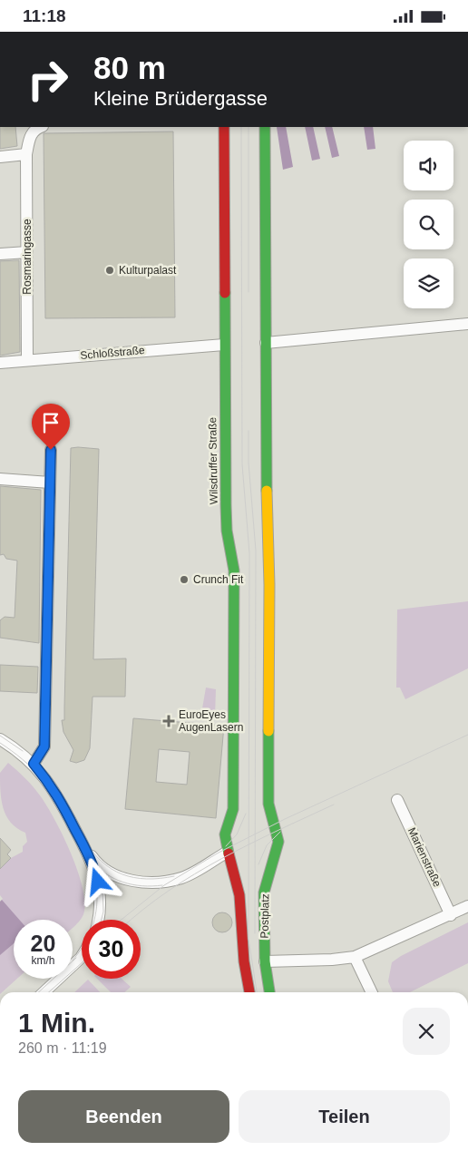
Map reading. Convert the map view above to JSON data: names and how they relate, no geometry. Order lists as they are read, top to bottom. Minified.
{"streets":{"street":["Rosmaringasse","Schloßstraße","Wilsdruffer Straße","Marienstraße","Postplatz"]},"crossings":[["Rosmaringasse","Schloßstraße"],["Schloßstraße","Wilsdruffer Straße"],["Wilsdruffer Straße","Postplatz"]],"places":{"other":["Kulturpalast","Crunch Fit"],"health":["EuroEyes AugenLasern"]},"page":{"status":"11:18","turn":["80 m","Kleine Brüdergasse"],"speed":"20 km/h","limit":"30","heading":["1 Min.","260 m · 11:19"],"buttons":["Beenden","Teilen"]}}
